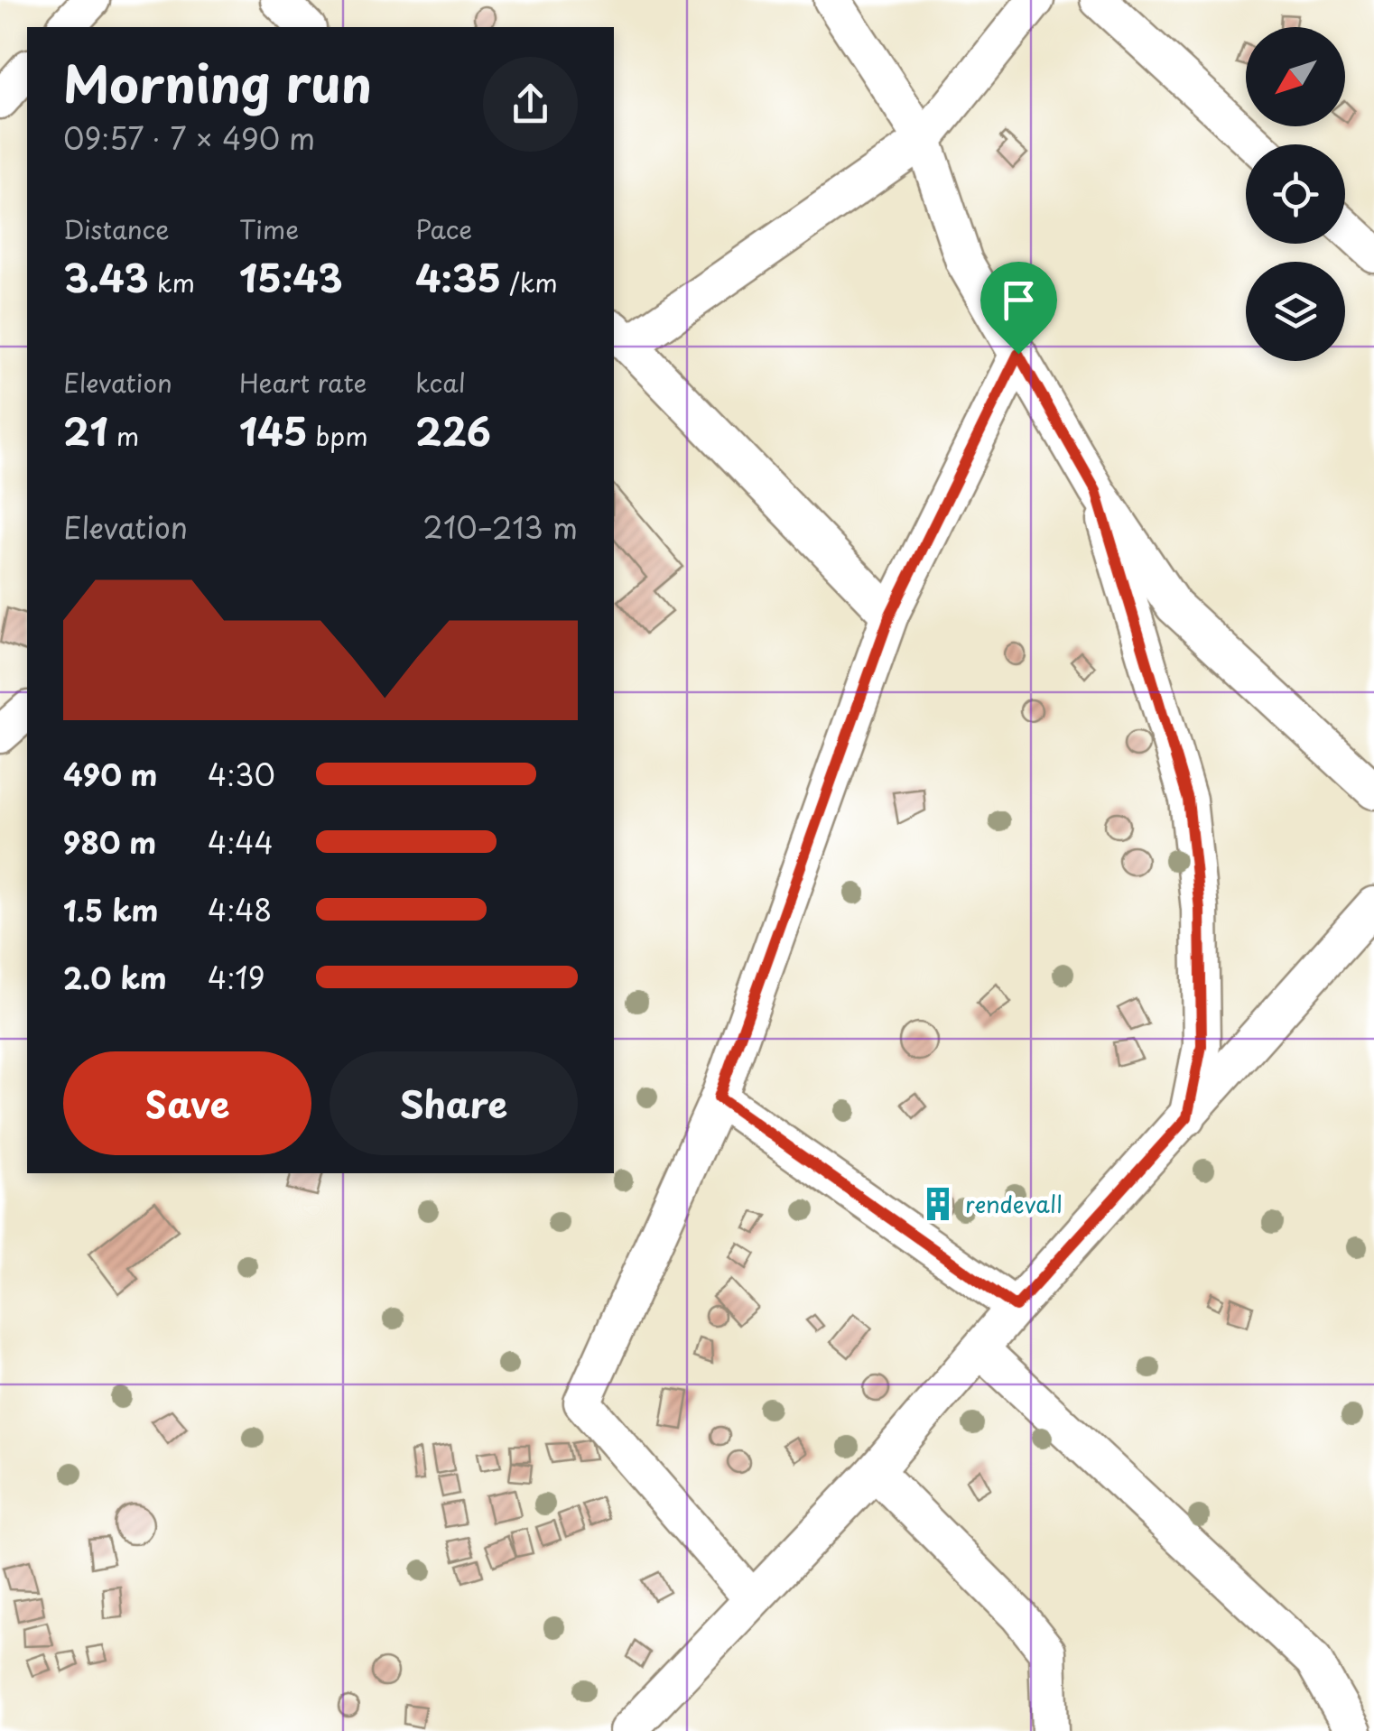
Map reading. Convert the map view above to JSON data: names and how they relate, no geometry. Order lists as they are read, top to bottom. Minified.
{"places":{"building":["rendevall"]},"north":"bottom left","page":{"heading":["Morning run","09:57 · 7 × 490 m"],"stats":[["Distance","3.43 km"],["Time","15:43"],["Pace","4:35 /km"],["Elevation","21 m"],["Heart rate","145 bpm"],["kcal","226"]],"chart":["Elevation","210–213 m"],"list":[{"name":"490 m","note":"4:30"},{"name":"980 m","note":"4:44"},{"name":"1.5 km","note":"4:48"},{"name":"2.0 km","note":"4:19"}],"buttons":["Save","Share"]}}
